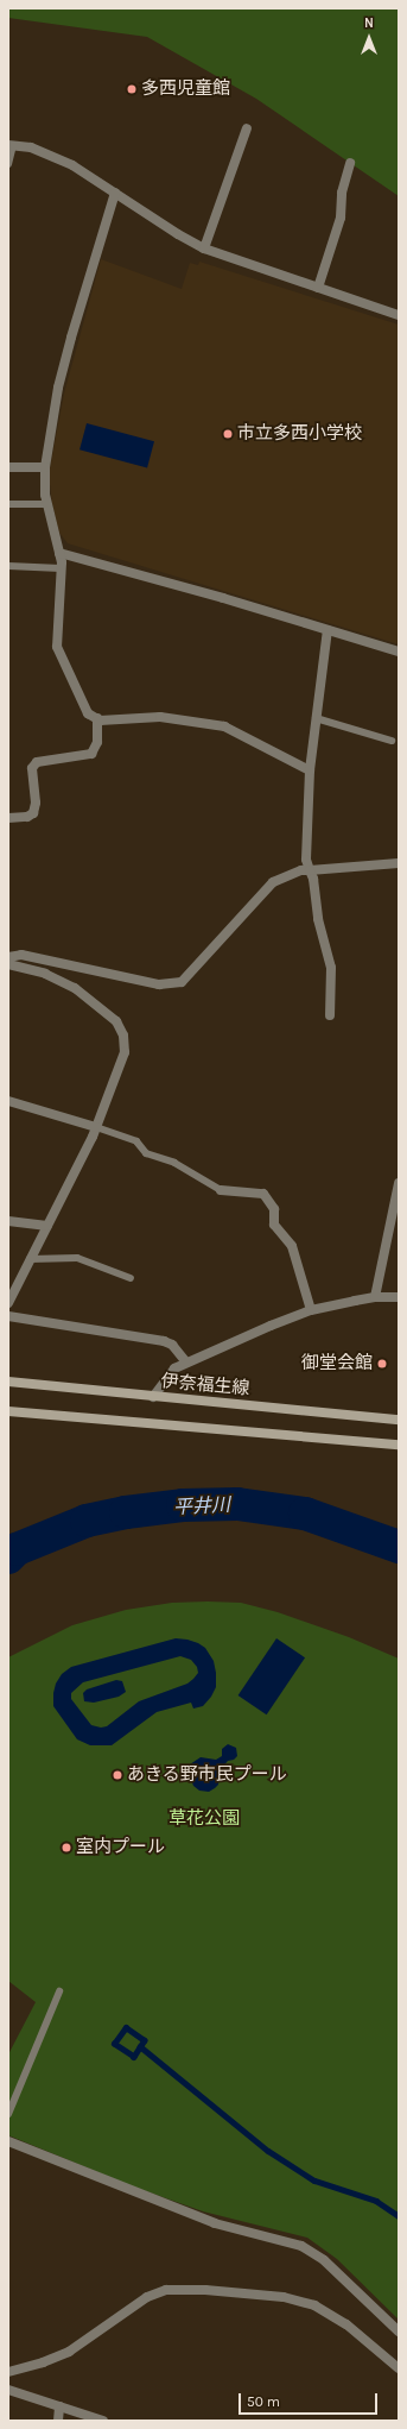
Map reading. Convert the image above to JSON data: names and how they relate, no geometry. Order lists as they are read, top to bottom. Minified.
{"streets":{"main road":["伊奈福生線"]},"water":["平井川"],"parks":["草花公園"],"places":["多西児童館","市立多西小学校","御堂会館","あきる野市民プール","室内プール"],"scale_bar":"50 m","north":"top"}
